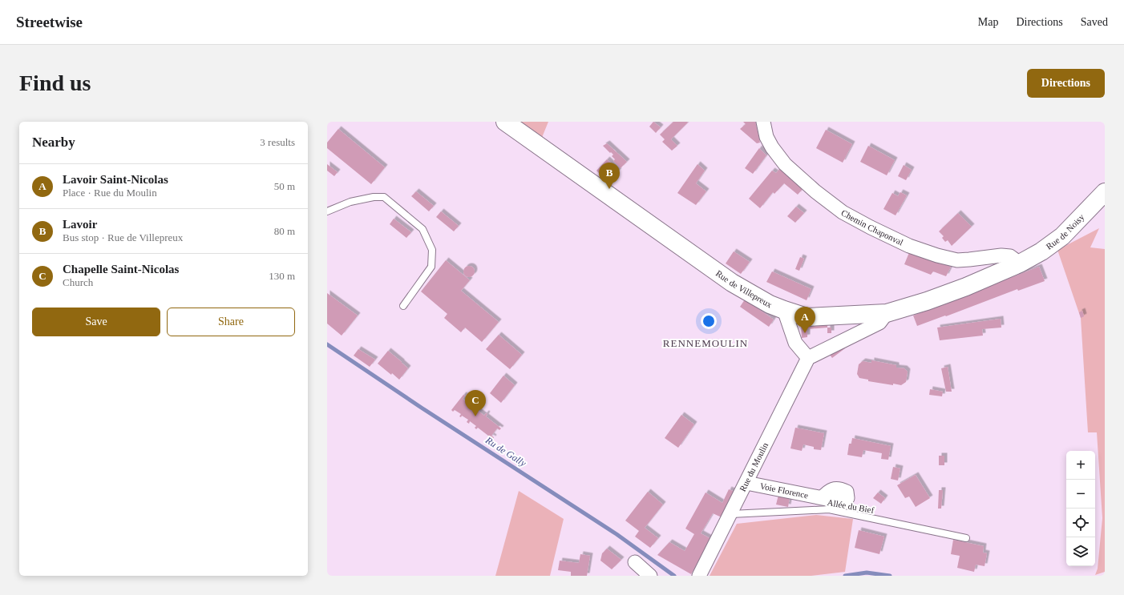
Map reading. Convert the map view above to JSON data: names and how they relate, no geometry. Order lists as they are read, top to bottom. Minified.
{"streets":{"main road":["Rue de Noisy","Rue de Villepreux"],"street":["Chemin Chaponval","Rue du Moulin","Voie Florence"],"lane":["Allée du Bief"]},"crossings":[["Chemin Chaponval","Rue de Noisy"],["Chemin Chaponval","Rue de Villepreux"],["Rue de Noisy","Rue de Villepreux"],["Rue du Moulin","Voie Florence"],["Rue du Moulin","Allée du Bief"]],"districts":["RENNEMOULIN"],"water":["Ru de Gally"],"page":{"header":"Streetwise","nav":["Map","Directions","Saved"],"buttons":["Directions",["Save","Share"]],"title":"Find us","heading":["Nearby","3 results"],"pins":["B","A","C"],"list":[{"mark":"A","name":"Lavoir Saint-Nicolas","note":"Place · Rue du Moulin","value":"50 m"},{"mark":"B","name":"Lavoir","note":"Bus stop · Rue de Villepreux","value":"80 m"},{"mark":"C","name":"Chapelle Saint-Nicolas","note":"Church","value":"130 m"}],"map_buttons":["+","−"]}}
